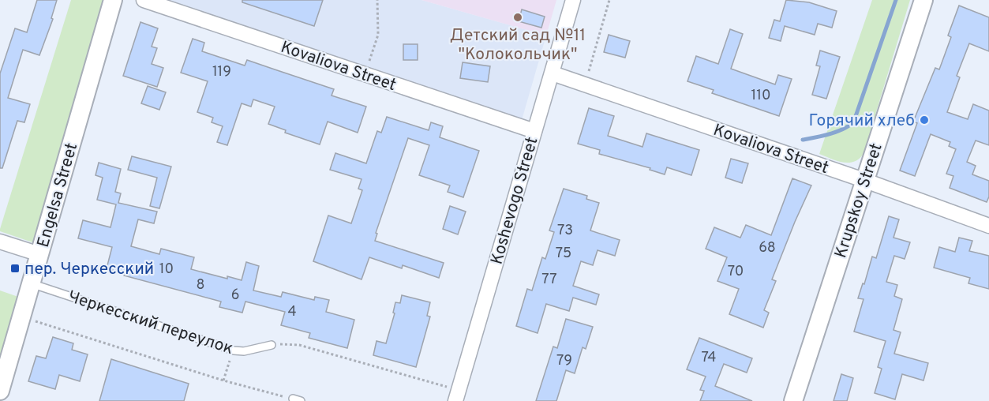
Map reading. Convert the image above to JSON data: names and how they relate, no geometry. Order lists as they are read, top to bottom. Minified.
{"streets":{"street":["Kovaliova Street","Engelsa Street","Koshevogo Street","Krupskoy Street"],"lane":["Черкесский переулок"]},"crossings":[["Kovaliova Street","Koshevogo Street"],["Kovaliova Street","Krupskoy Street"],["Engelsa Street","Черкесский переулок"]],"places":{"other":["Детский сад №11 \"Колокольчик\"","Горячий хлеб"],"transit":["пер. Черкесский"]},"house_numbers":["119","110","73","68","75","10","70","77","8","6","4","74","79"]}
